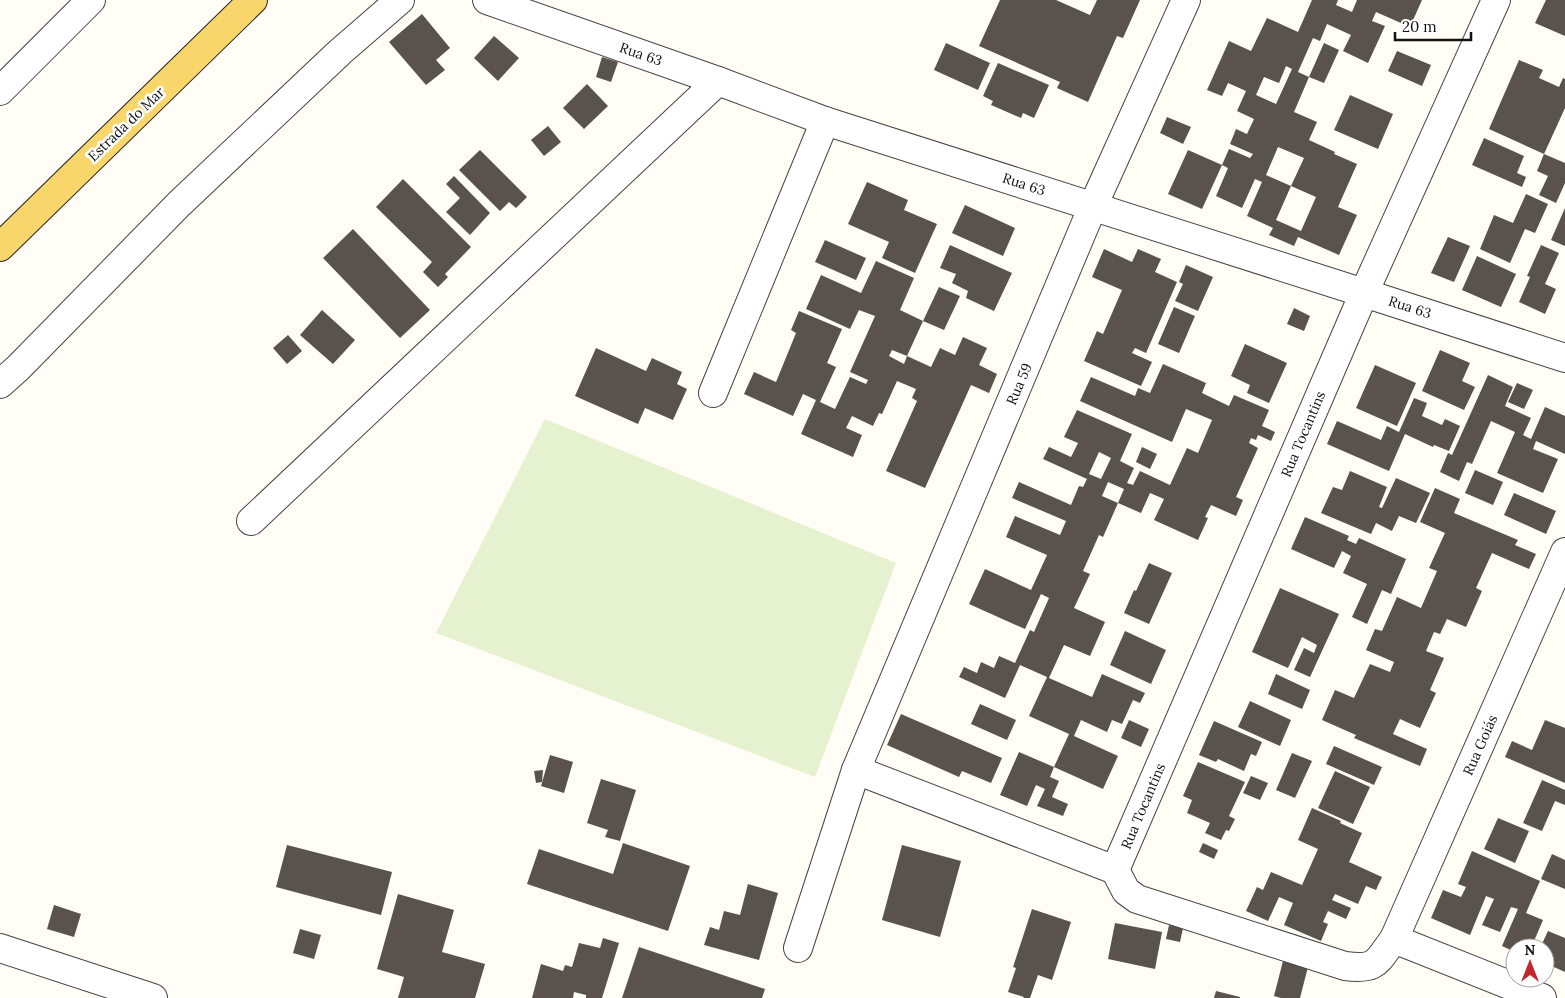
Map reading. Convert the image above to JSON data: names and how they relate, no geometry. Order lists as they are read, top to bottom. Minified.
{"streets":{"main road":["Estrada do Mar"],"street":["Rua 63","Rua 59","Rua Tocantins","Rua Goiás"]},"crossings":[["Rua 63","Rua 59"],["Rua 63","Rua Tocantins"],["Rua Tocantins","Rua Goiás"]],"scale_bar":"20 m","north":"top"}
